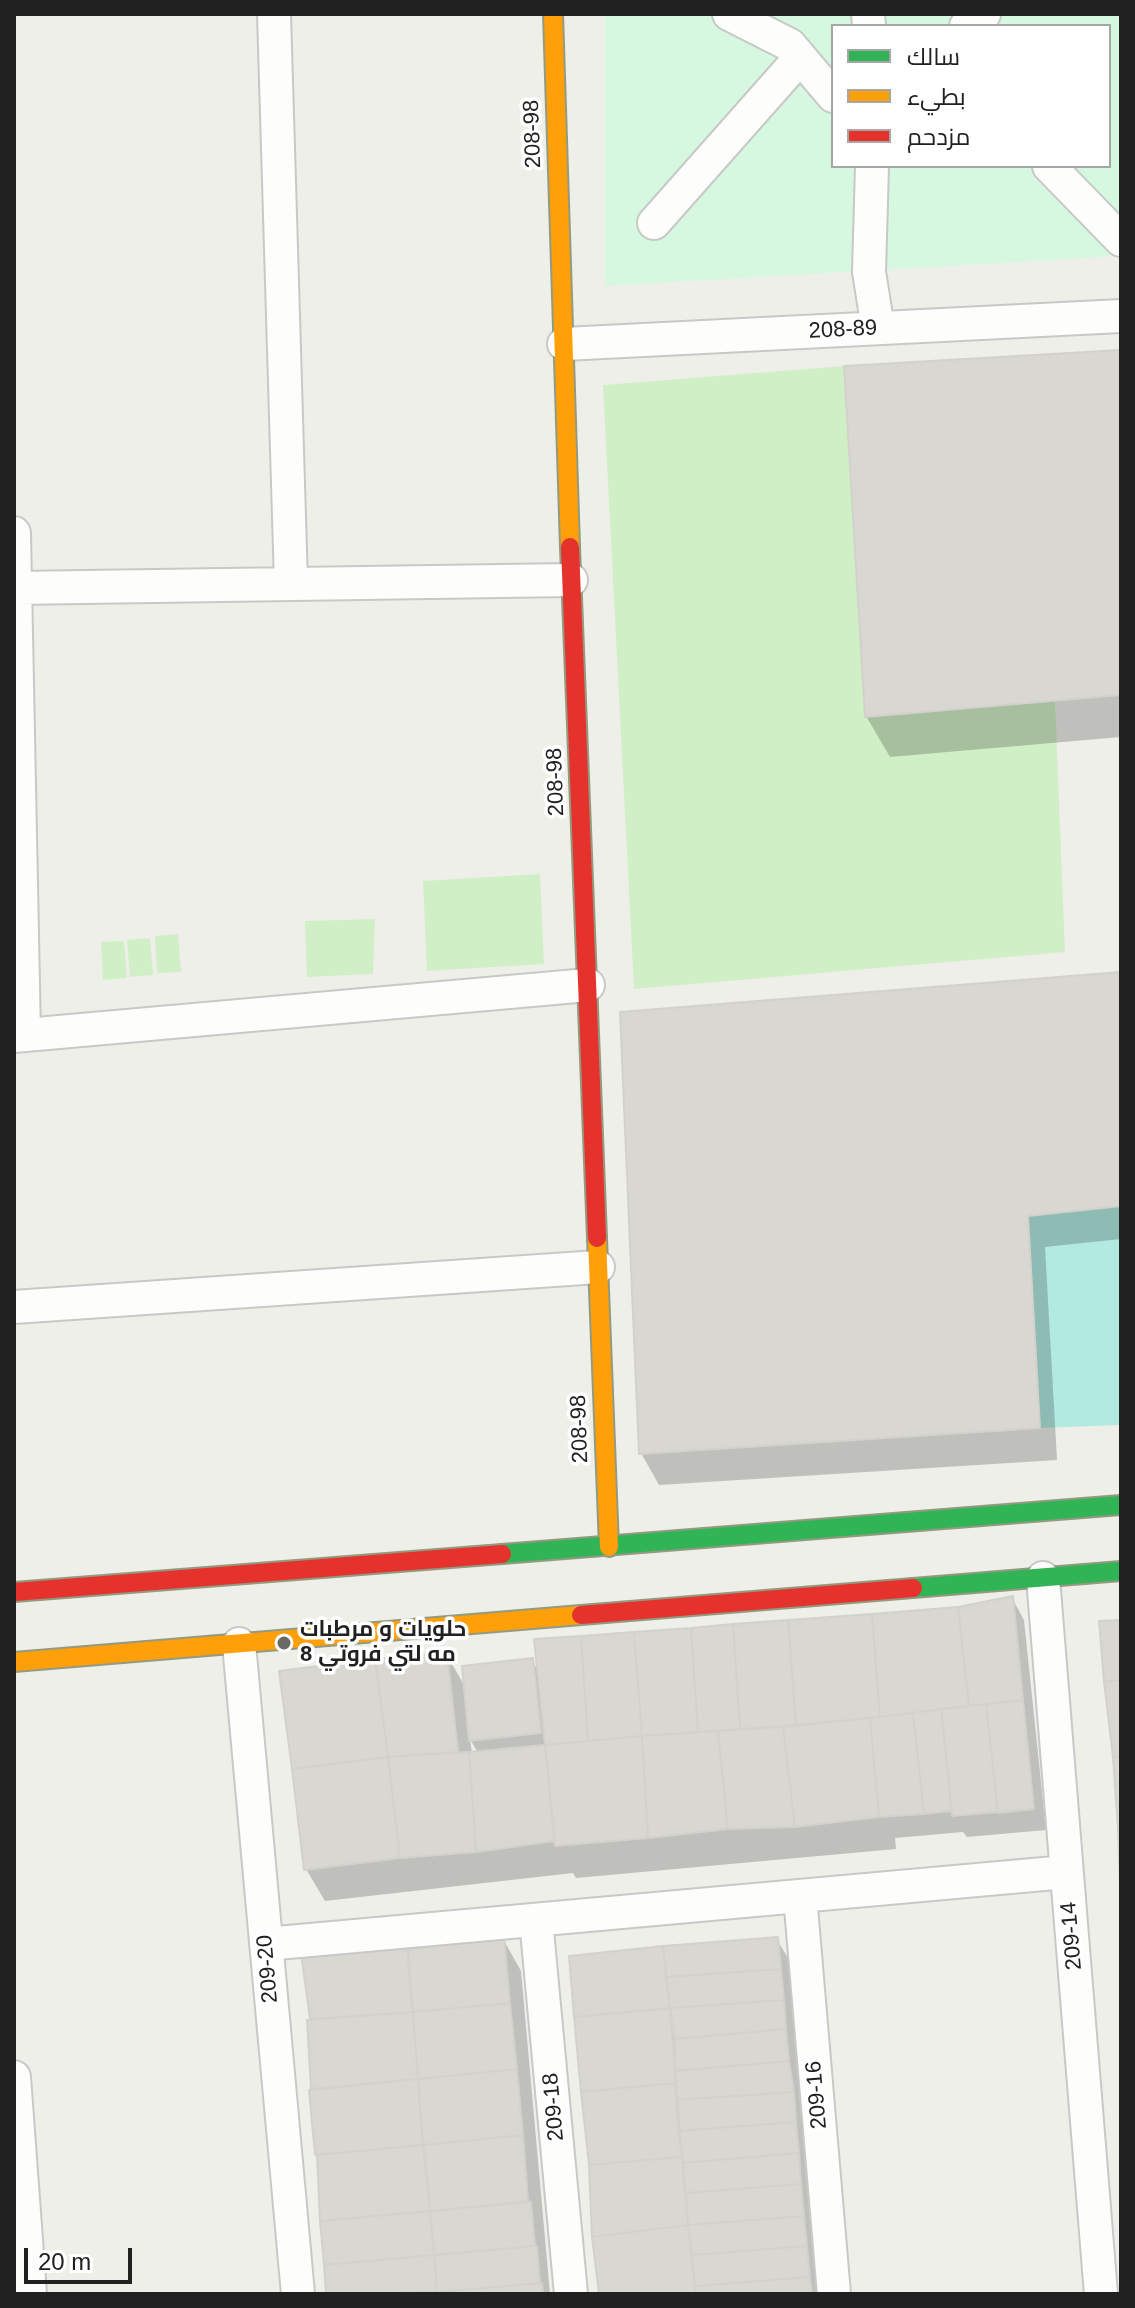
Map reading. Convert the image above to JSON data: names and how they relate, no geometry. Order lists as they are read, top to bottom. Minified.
{"streets":{"main road":["208-98"],"street":["208-89","209-14","209-20","209-16","209-18"]},"crossings":[["208-98","208-89"]],"places":["حلويات و مرطبات مه لتي فروتي 8"],"legend":["سالك","بطيء","مزدحم"],"scale_bar":"20 m"}
